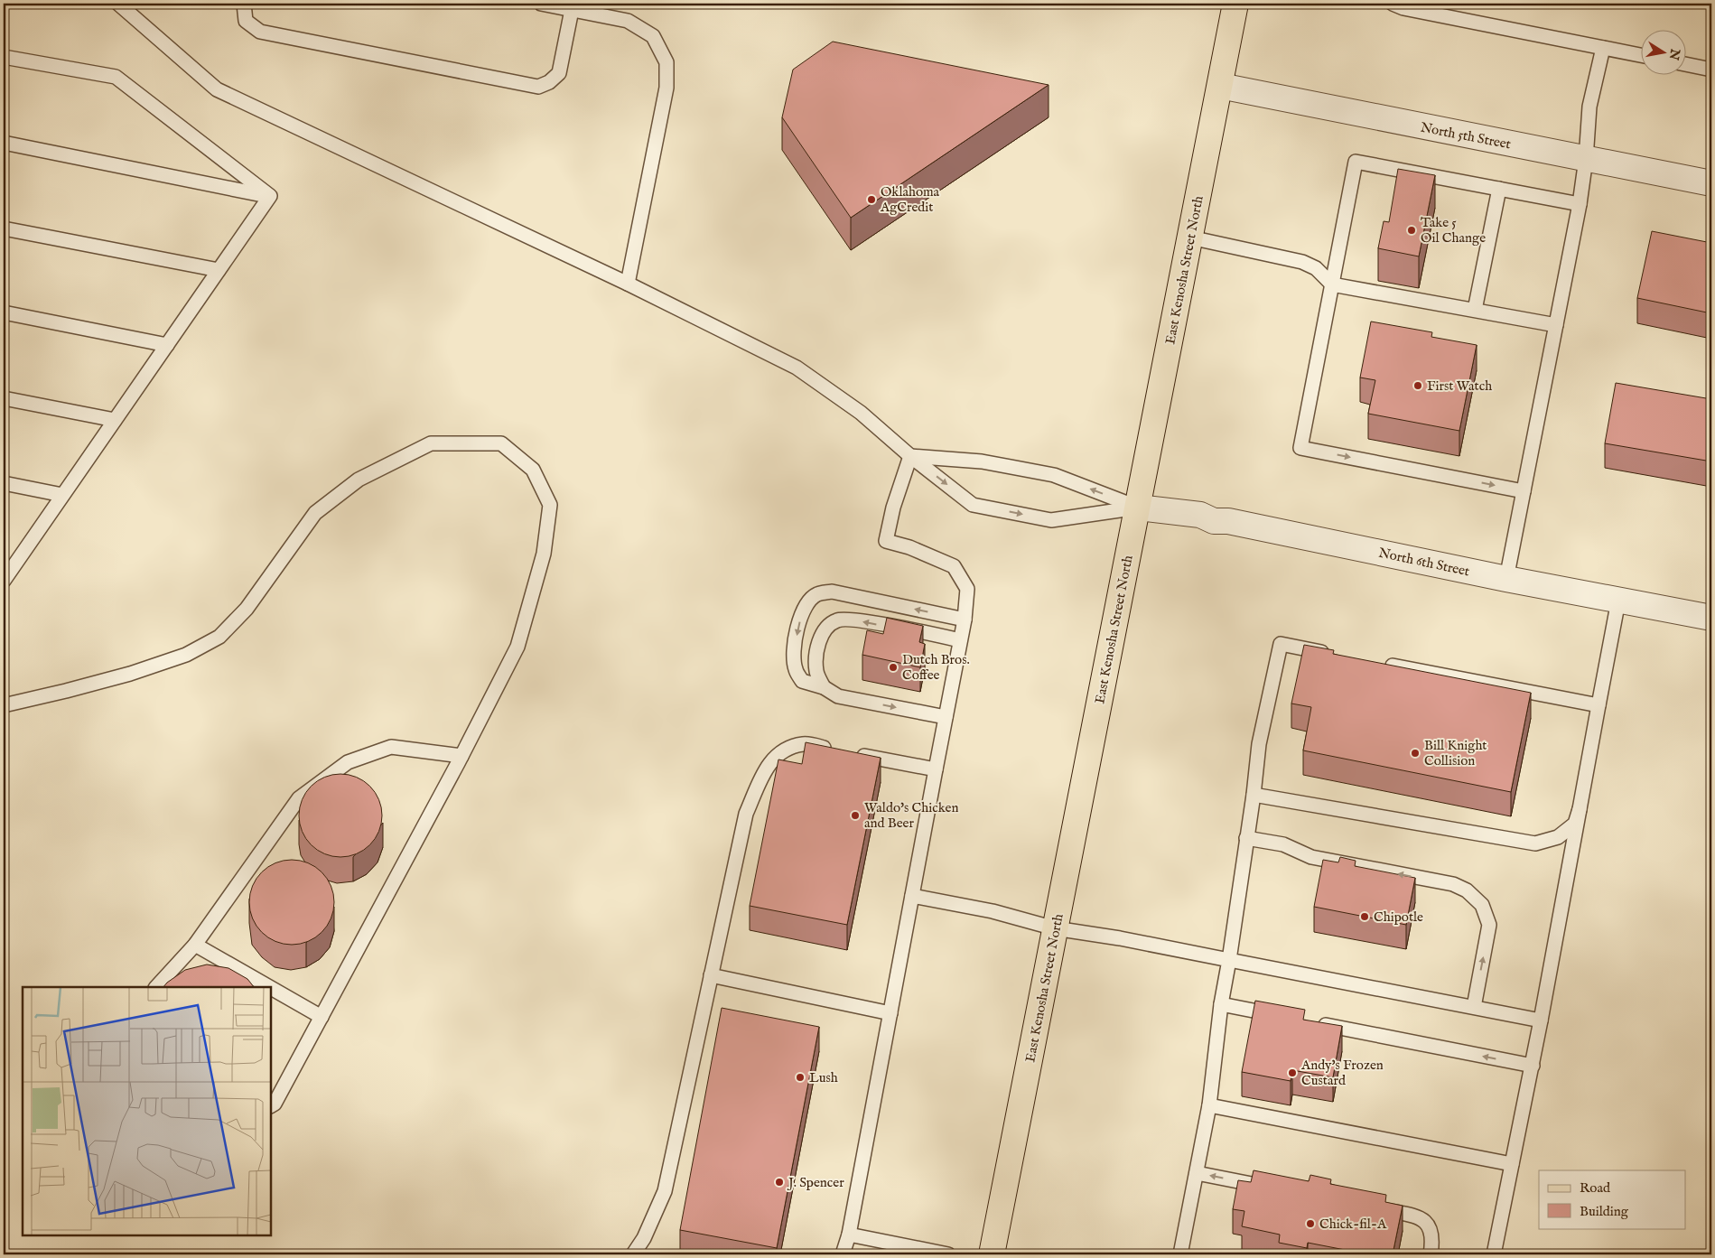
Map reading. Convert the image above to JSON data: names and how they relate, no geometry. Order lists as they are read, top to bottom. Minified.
{"streets":{"main road":["East Kenosha Street North"],"street":["North 5th Street","North 6th Street"]},"crossings":[["North 5th Street","East Kenosha Street North"],["East Kenosha Street North","North 6th Street"]],"places":["Oklahoma AgCredit","Take 5 Oil Change","First Watch","Dutch Bros. Coffee","Bill Knight Collision","Waldo's Chicken and Beer","Chipotle","Andy's Frozen Custard","Lush","J. Spencer","Chick-fil-A"],"legend":["Road","Building"],"north":"right"}
